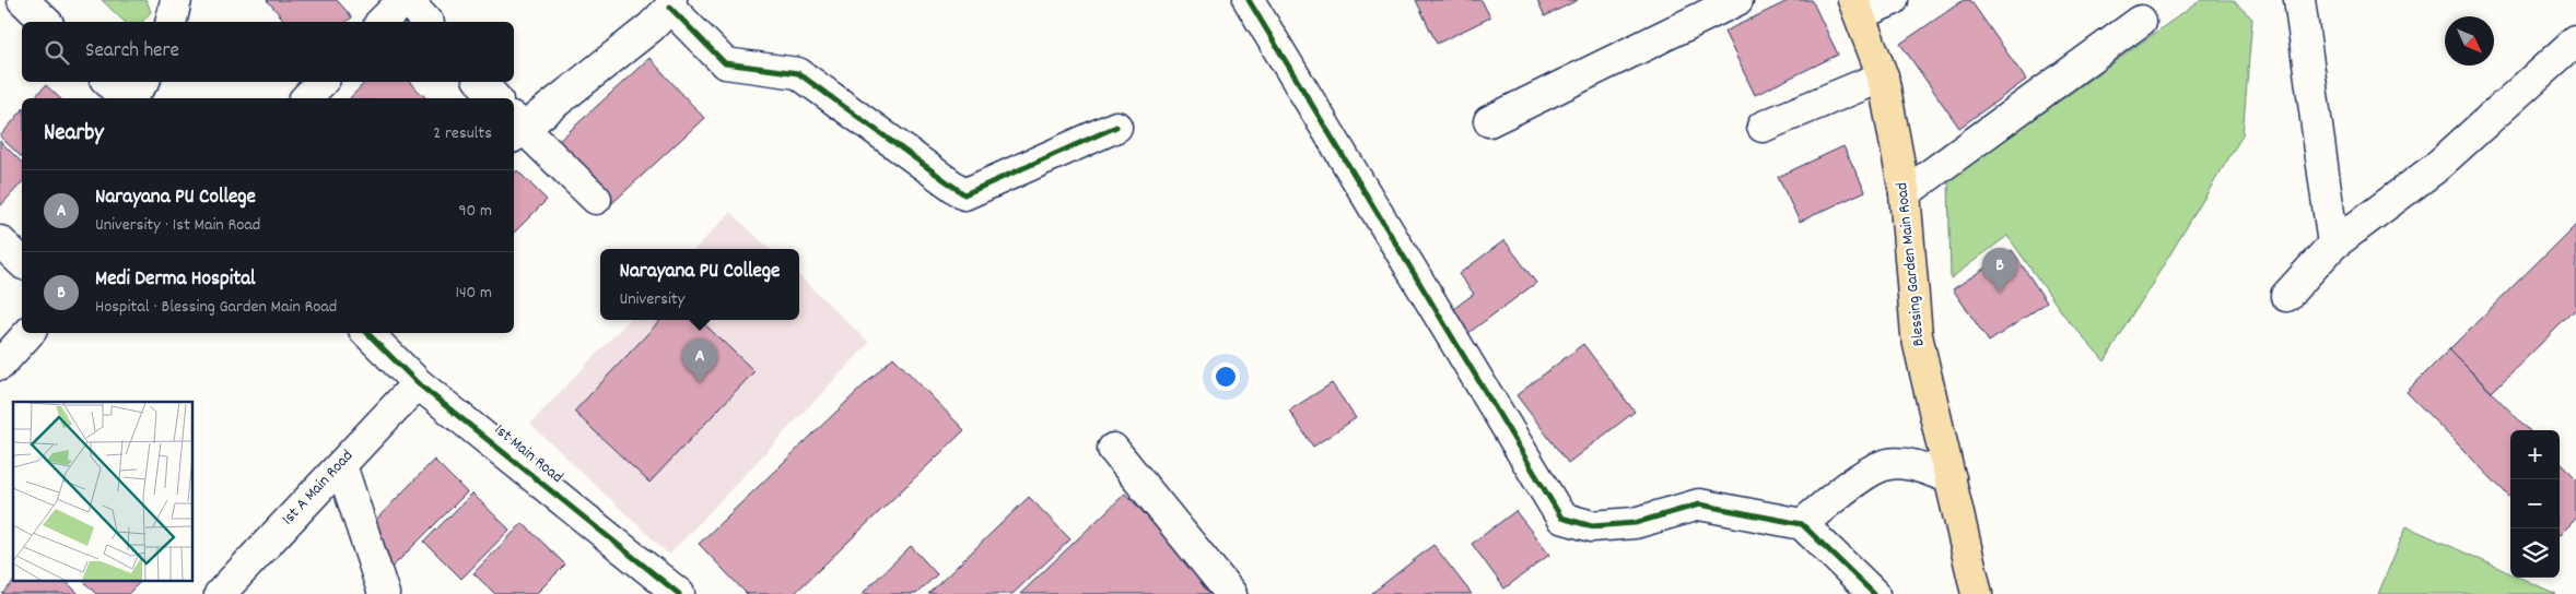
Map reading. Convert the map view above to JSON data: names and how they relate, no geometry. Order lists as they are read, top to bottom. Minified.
{"streets":{"main road":["Blessing Garden Main Road"],"street":["1st Main Road","1st A Main Road"]},"crossings":[["1st Main Road","1st A Main Road"]],"north":"bottom right","page":{"search":"Search here","heading":["Nearby","2 results"],"list":[{"mark":"A","name":"Narayana PU College","note":"University · 1st Main Road","value":"90 m"},{"mark":"B","name":"Medi Derma Hospital","note":"Hospital · Blessing Garden Main Road","value":"140 m"}],"pins":["B","A"],"popup":["Narayana PU College","University"],"map_buttons":["+","−"]}}
